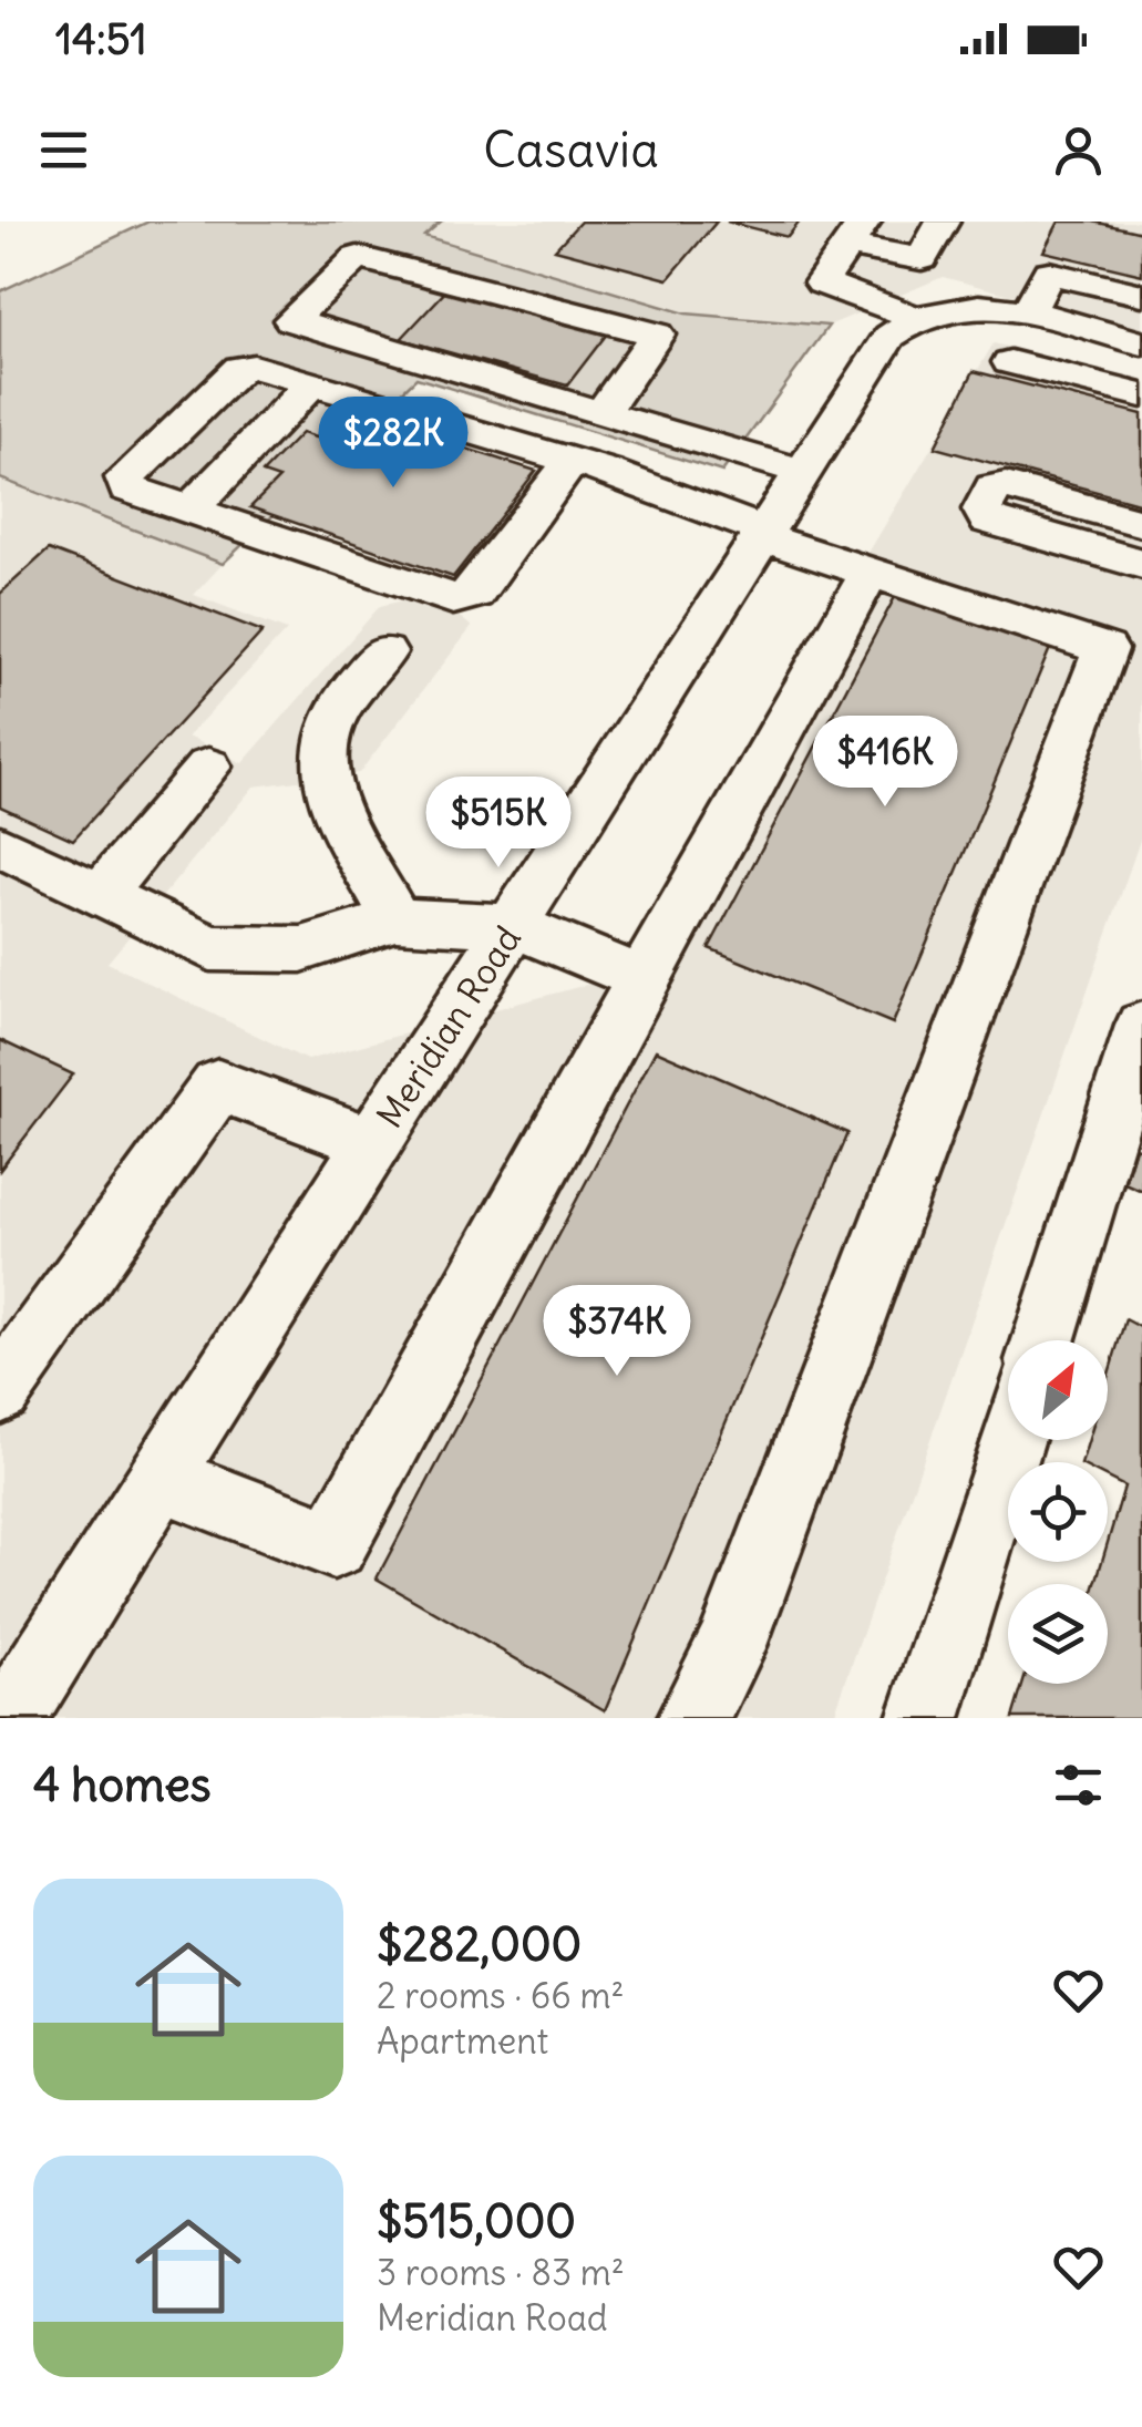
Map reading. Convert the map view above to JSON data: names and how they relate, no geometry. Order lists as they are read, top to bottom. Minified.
{"streets":{"street":["Meridian Road"]},"north":"top right","page":{"status":"14:51","header":"Casavia","price":["$282K","$416K","$515K","$374K"],"heading":"4 homes","list":[{"name":"$282,000","note":"2 rooms · 66 m² · Apartment"},{"name":"$515,000","note":"3 rooms · 83 m² · Meridian Road"}]}}
